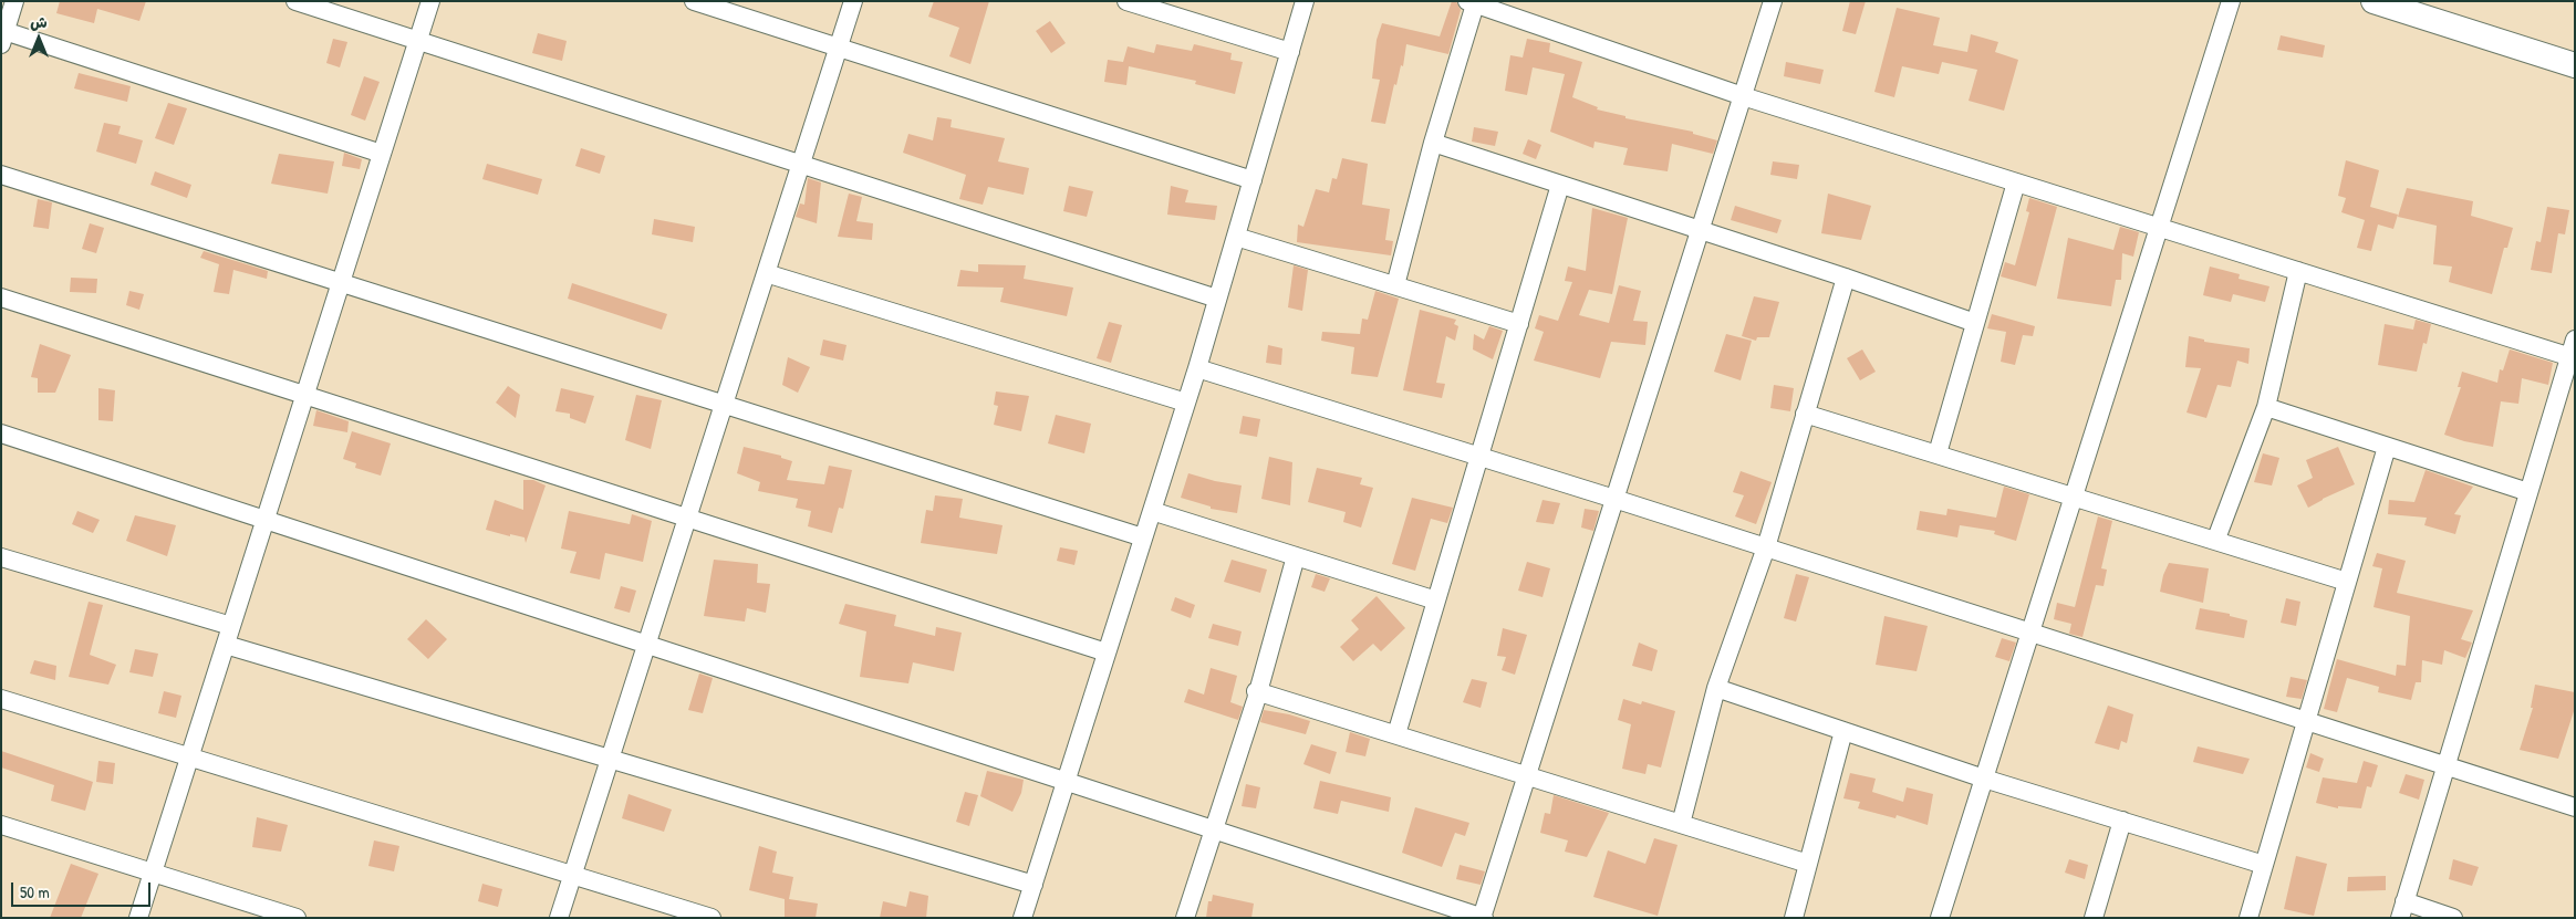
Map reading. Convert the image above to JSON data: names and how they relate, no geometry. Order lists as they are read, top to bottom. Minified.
{"scale_bar":"50 m","north":"top"}
